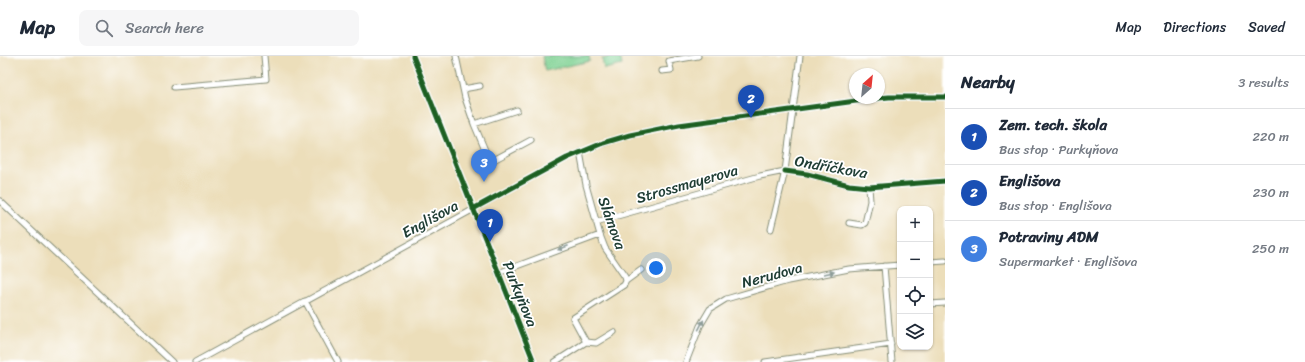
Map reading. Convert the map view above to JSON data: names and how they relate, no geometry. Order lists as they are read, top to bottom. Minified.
{"streets":{"street":["Ondříčkova","Strossmayerova","Englišova","Slámova","Nerudova","Purkyňova"]},"crossings":[["Ondříčkova","Strossmayerova"],["Strossmayerova","Slámova"],["Englišova","Slámova"],["Englišova","Purkyňova"]],"one_way":["Nerudova"],"north":"top right","page":{"header":"Map","search":"Search here","nav":["Map","Directions","Saved"],"heading":["Nearby","3 results"],"pins":["2","3","1"],"list":[{"mark":"1","name":"Zem. tech. škola","note":"Bus stop · Purkyňova","value":"220 m"},{"mark":"2","name":"Englišova","note":"Bus stop · Englišova","value":"230 m"},{"mark":"3","name":"Potraviny ADM","note":"Supermarket · Englišova","value":"250 m"}],"map_buttons":["+","−"]}}
